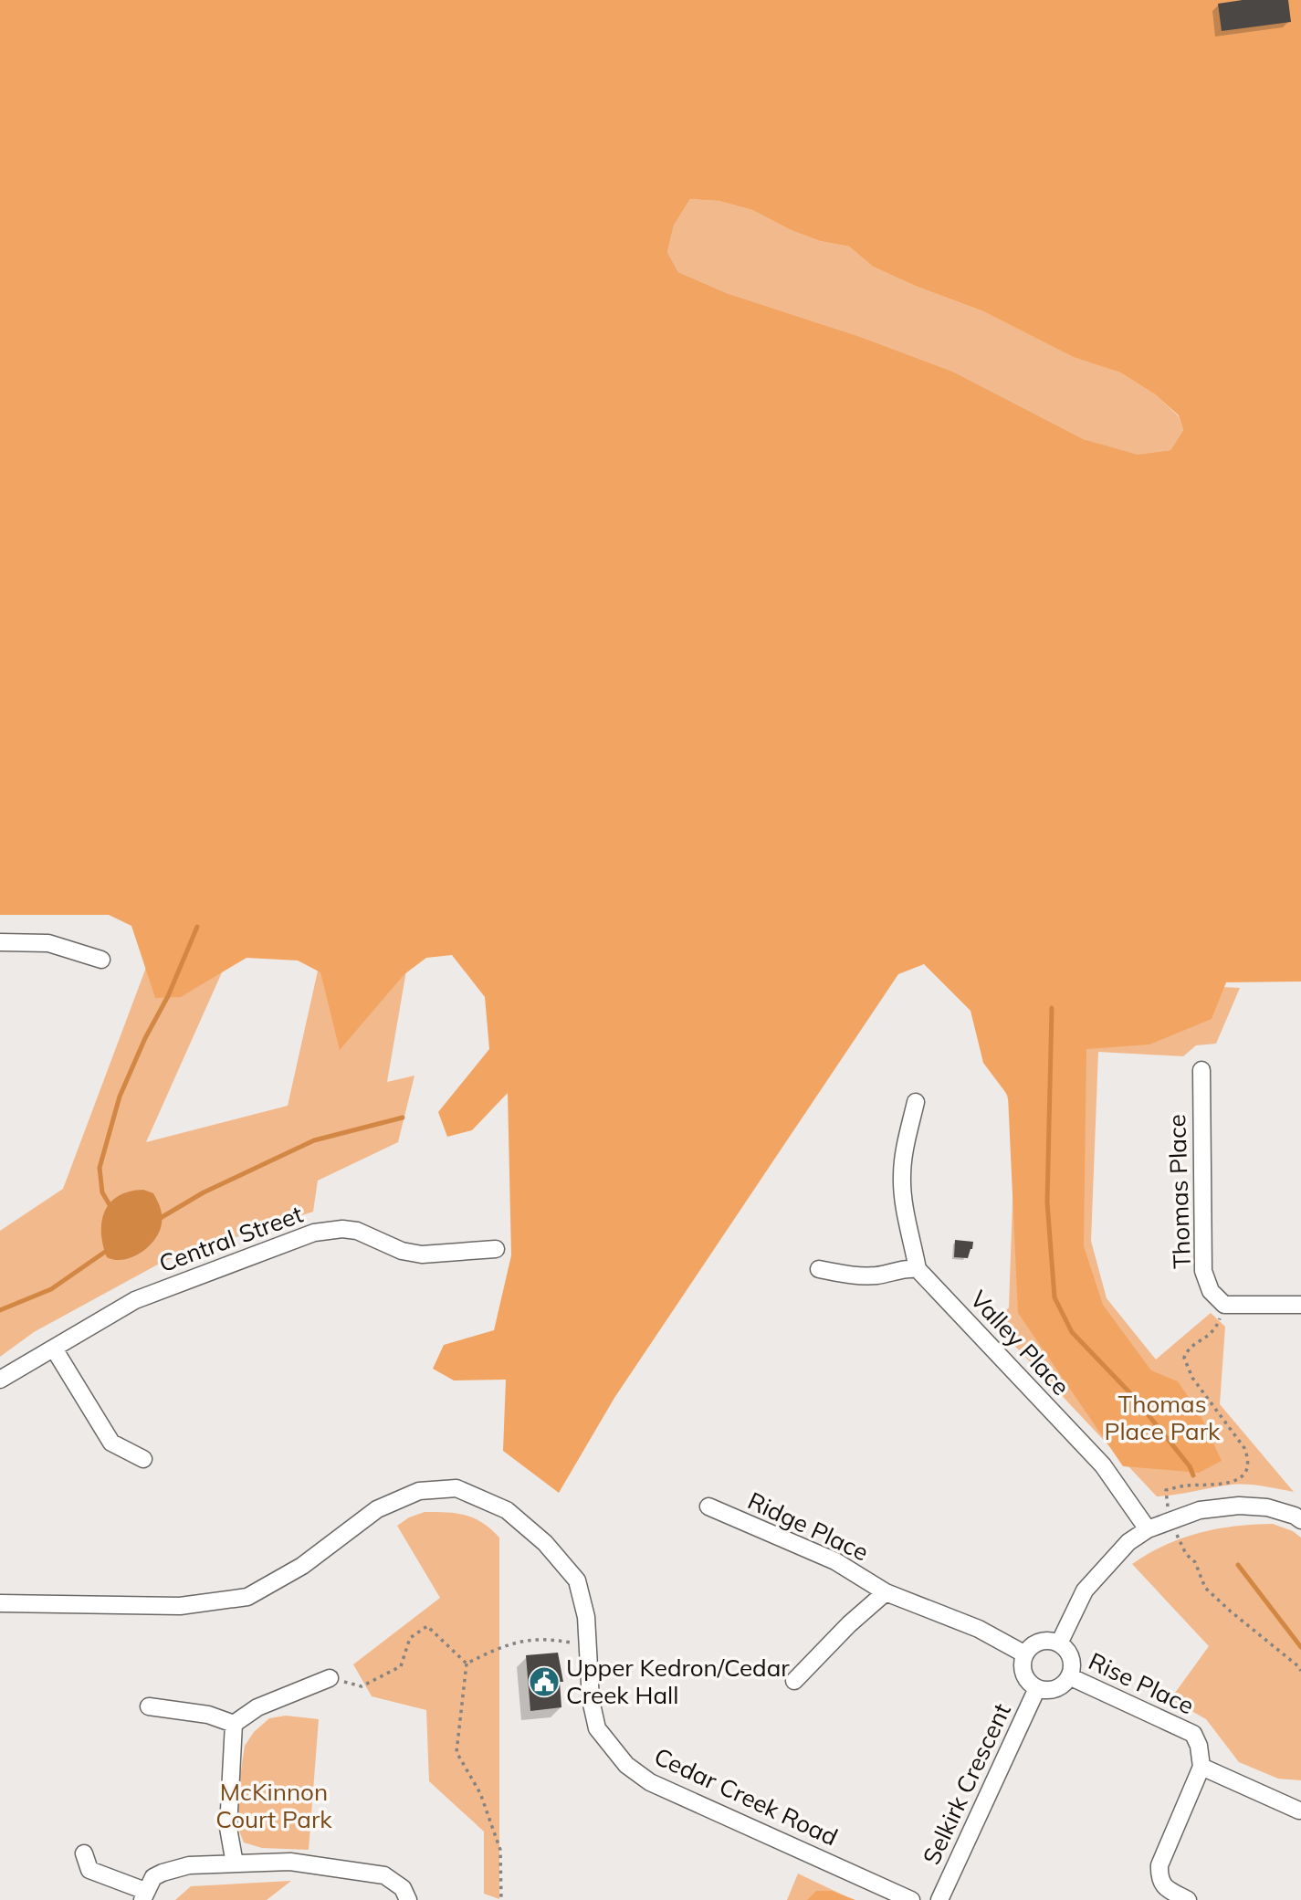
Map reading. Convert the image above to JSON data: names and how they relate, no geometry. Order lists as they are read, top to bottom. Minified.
{"streets":{"street":["Thomas Place","Central Street","Valley Place","Ridge Place","Rise Place","Selkirk Crescent","Cedar Creek Road"]},"crossings":[["Ridge Place","Rise Place"],["Ridge Place","Selkirk Crescent"],["Rise Place","Selkirk Crescent"]],"parks":["Thomas Place Park","McKinnon Court Park"],"places":{"public building":["Upper Kedron/Cedar Creek Hall"]}}
